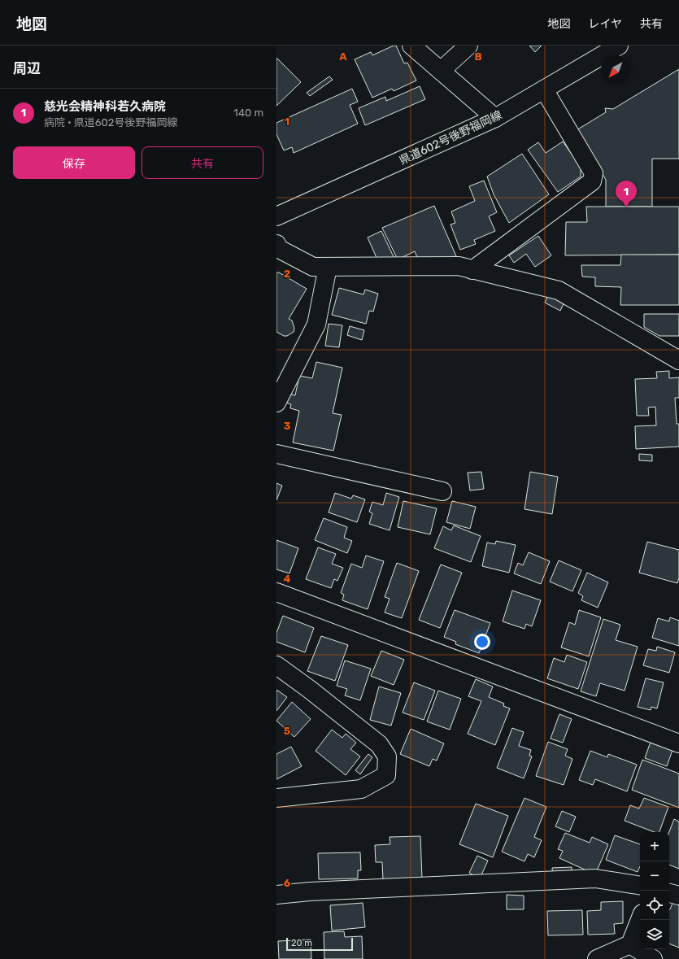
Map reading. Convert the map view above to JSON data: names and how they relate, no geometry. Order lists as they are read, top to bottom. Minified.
{"streets":{"street":["県道602号後野福岡線"]},"scale_bar":"20 m","north":"bottom left","page":{"header":"地図","nav":["地図","レイヤ","共有"],"heading":"周辺","list":[{"mark":"1","name":"慈光会精神科若久病院","note":"病院 · 県道602号後野福岡線","value":"140 m"}],"buttons":["保存","共有"],"pins":"1","map_buttons":["+","−"],"scale":"20 m"},"grid":{"columns":["A","B"],"rows":["1","2","3","4","5","6"]}}
